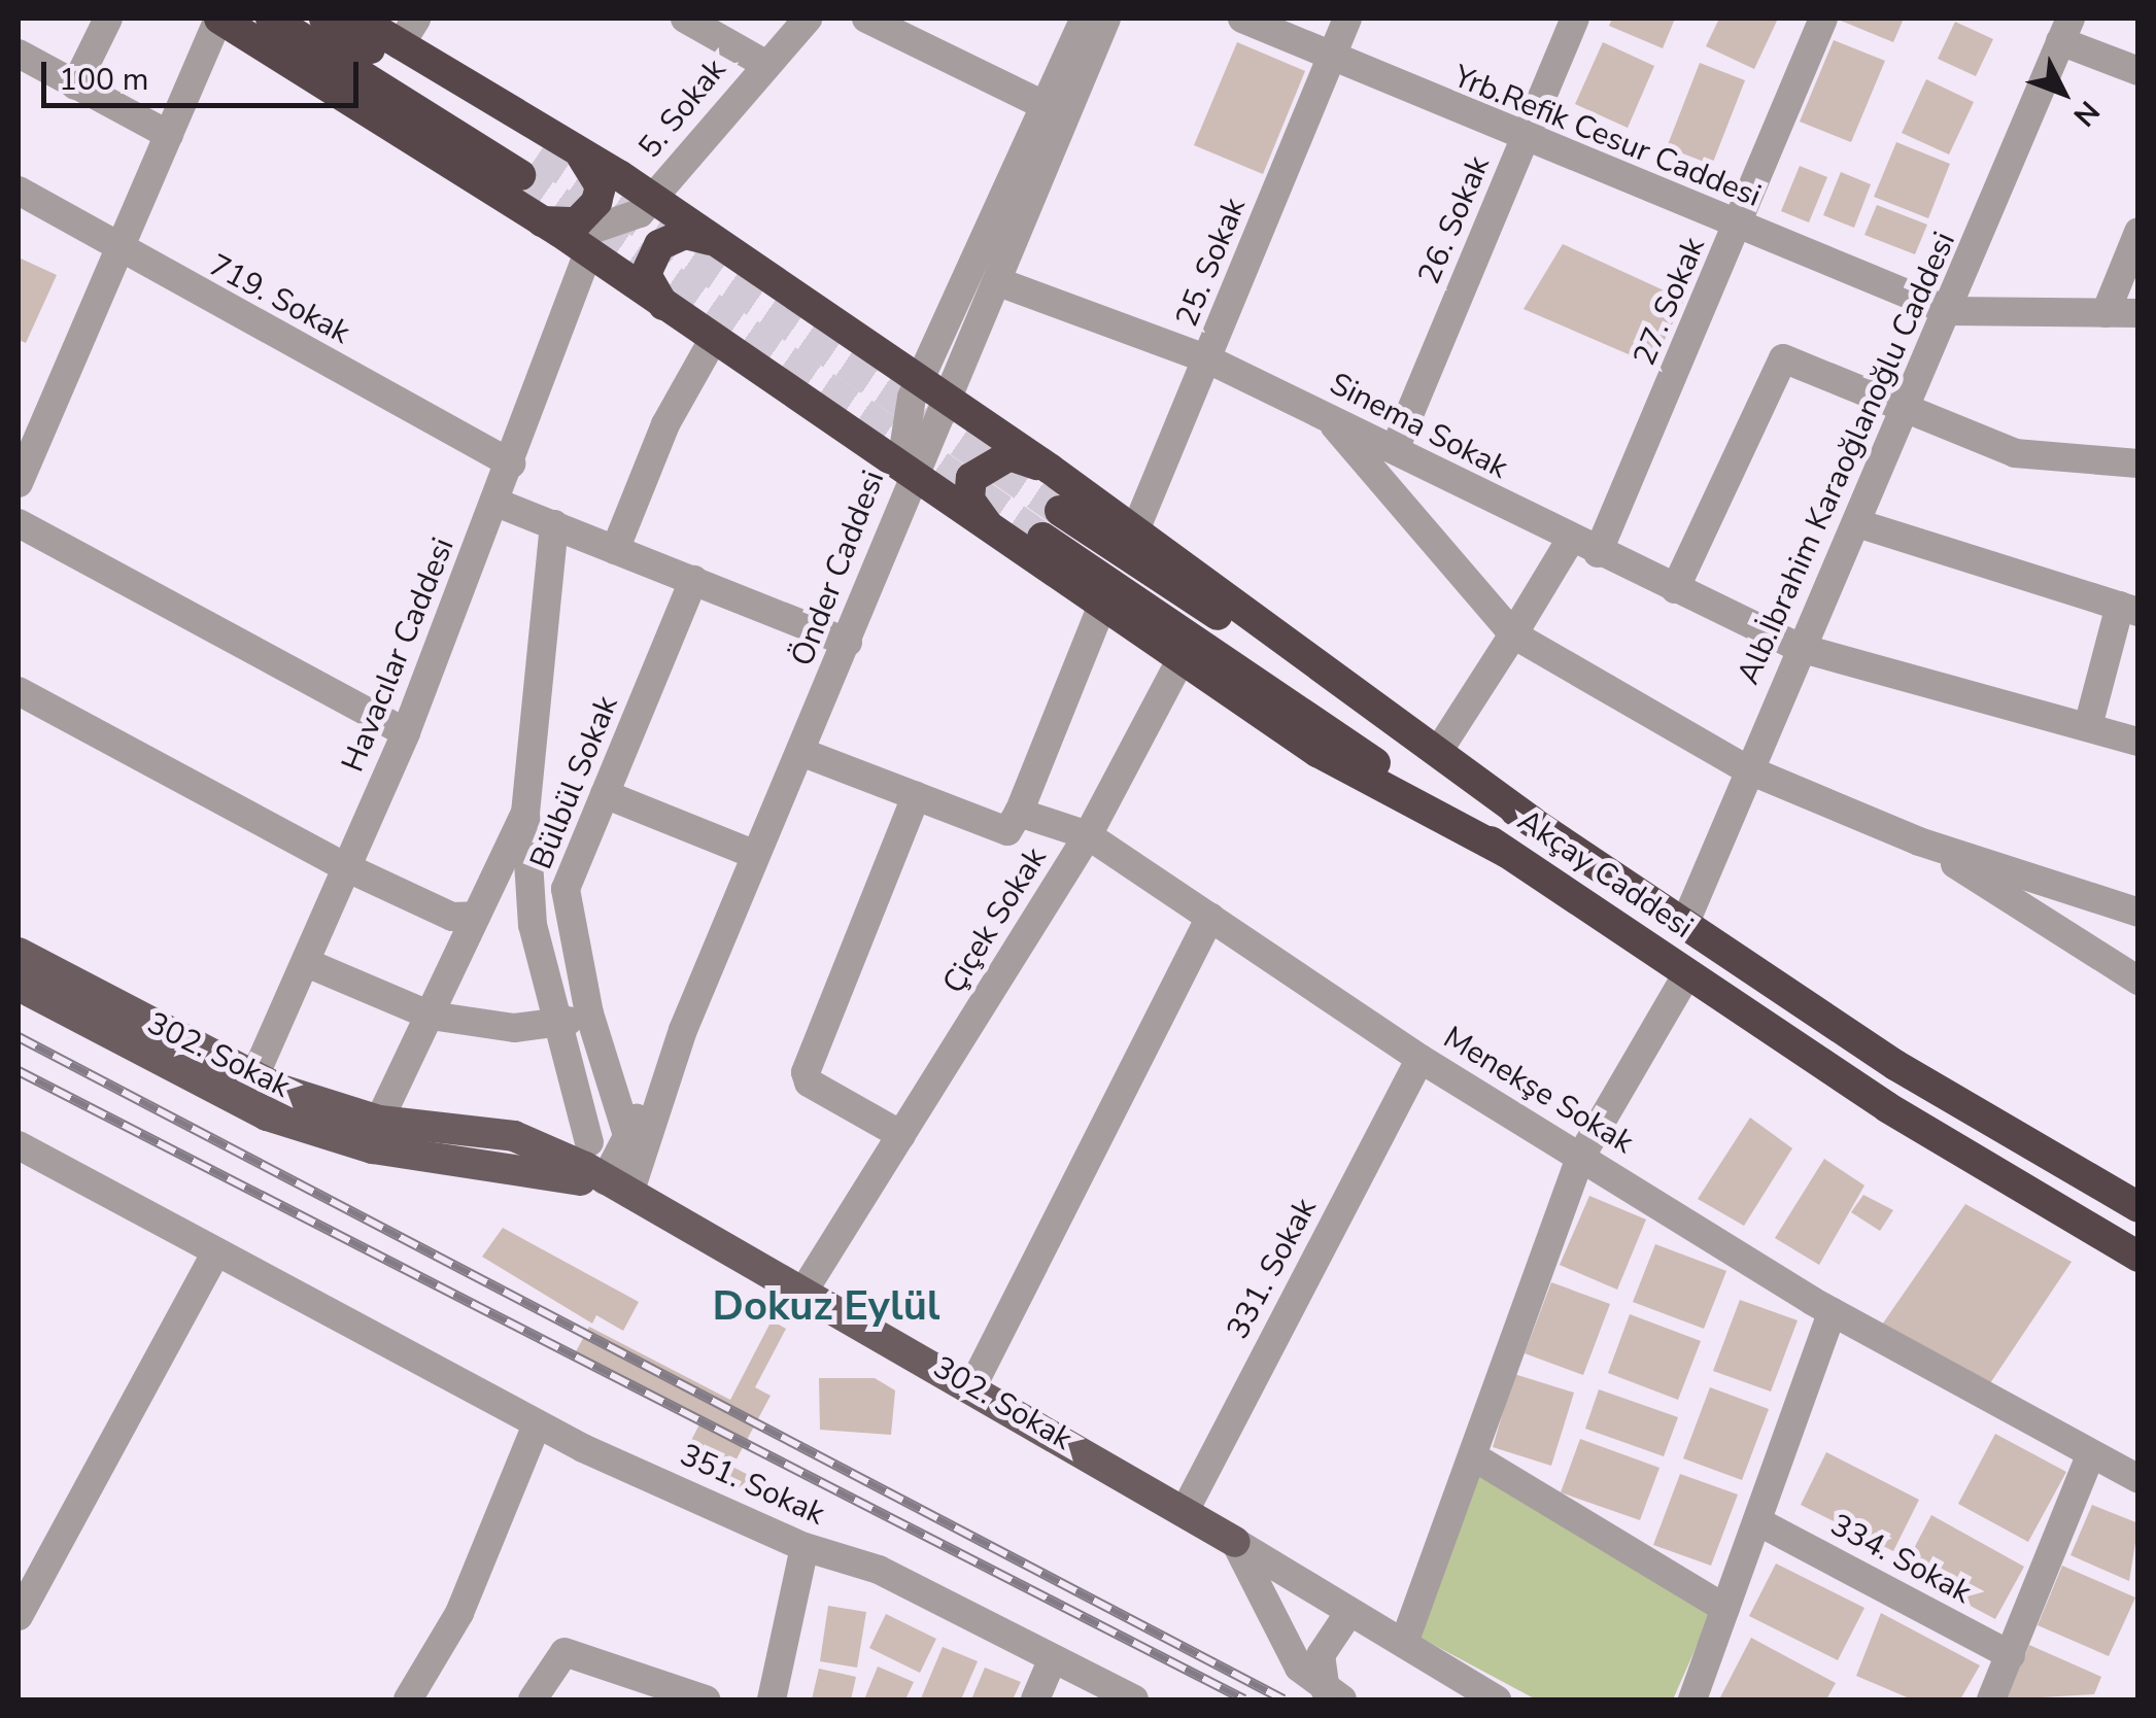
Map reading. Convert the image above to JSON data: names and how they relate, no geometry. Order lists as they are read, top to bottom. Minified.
{"streets":{"highway":["Akçay Caddesi"],"main road":["302. Sokak"],"street":["5. Sokak","Yrb.Refik Cesur Caddesi","26. Sokak","25. Sokak","719. Sokak","27. Sokak","Sinema Sokak","Alb.İbrahim Karaoğlanoğlu Caddesi","Önder Caddesi","Havacılar Caddesi","Bülbül Sokak","Çiçek Sokak","Menekşe Sokak","331. Sokak","351. Sokak","334. Sokak"]},"crossings":[["5. Sokak","Havacılar Caddesi"],["Yrb.Refik Cesur Caddesi","26. Sokak"],["Yrb.Refik Cesur Caddesi","25. Sokak"],["Yrb.Refik Cesur Caddesi","27. Sokak"],["Yrb.Refik Cesur Caddesi","Alb.İbrahim Karaoğlanoğlu Caddesi"],["26. Sokak","Sinema Sokak"],["25. Sokak","Sinema Sokak"],["719. Sokak","Havacılar Caddesi"],["27. Sokak","Sinema Sokak"],["Sinema Sokak","Alb.İbrahim Karaoğlanoğlu Caddesi"],["Alb.İbrahim Karaoğlanoğlu Caddesi","Akçay Caddesi"],["Önder Caddesi","Bülbül Sokak"],["Önder Caddesi","302. Sokak"],["Havacılar Caddesi","302. Sokak"],["Çiçek Sokak","302. Sokak"],["Çiçek Sokak","Menekşe Sokak"],["302. Sokak","331. Sokak"],["Menekşe Sokak","331. Sokak"]],"districts":["Dokuz Eylül"],"scale_bar":"100 m","north":"bottom right"}
